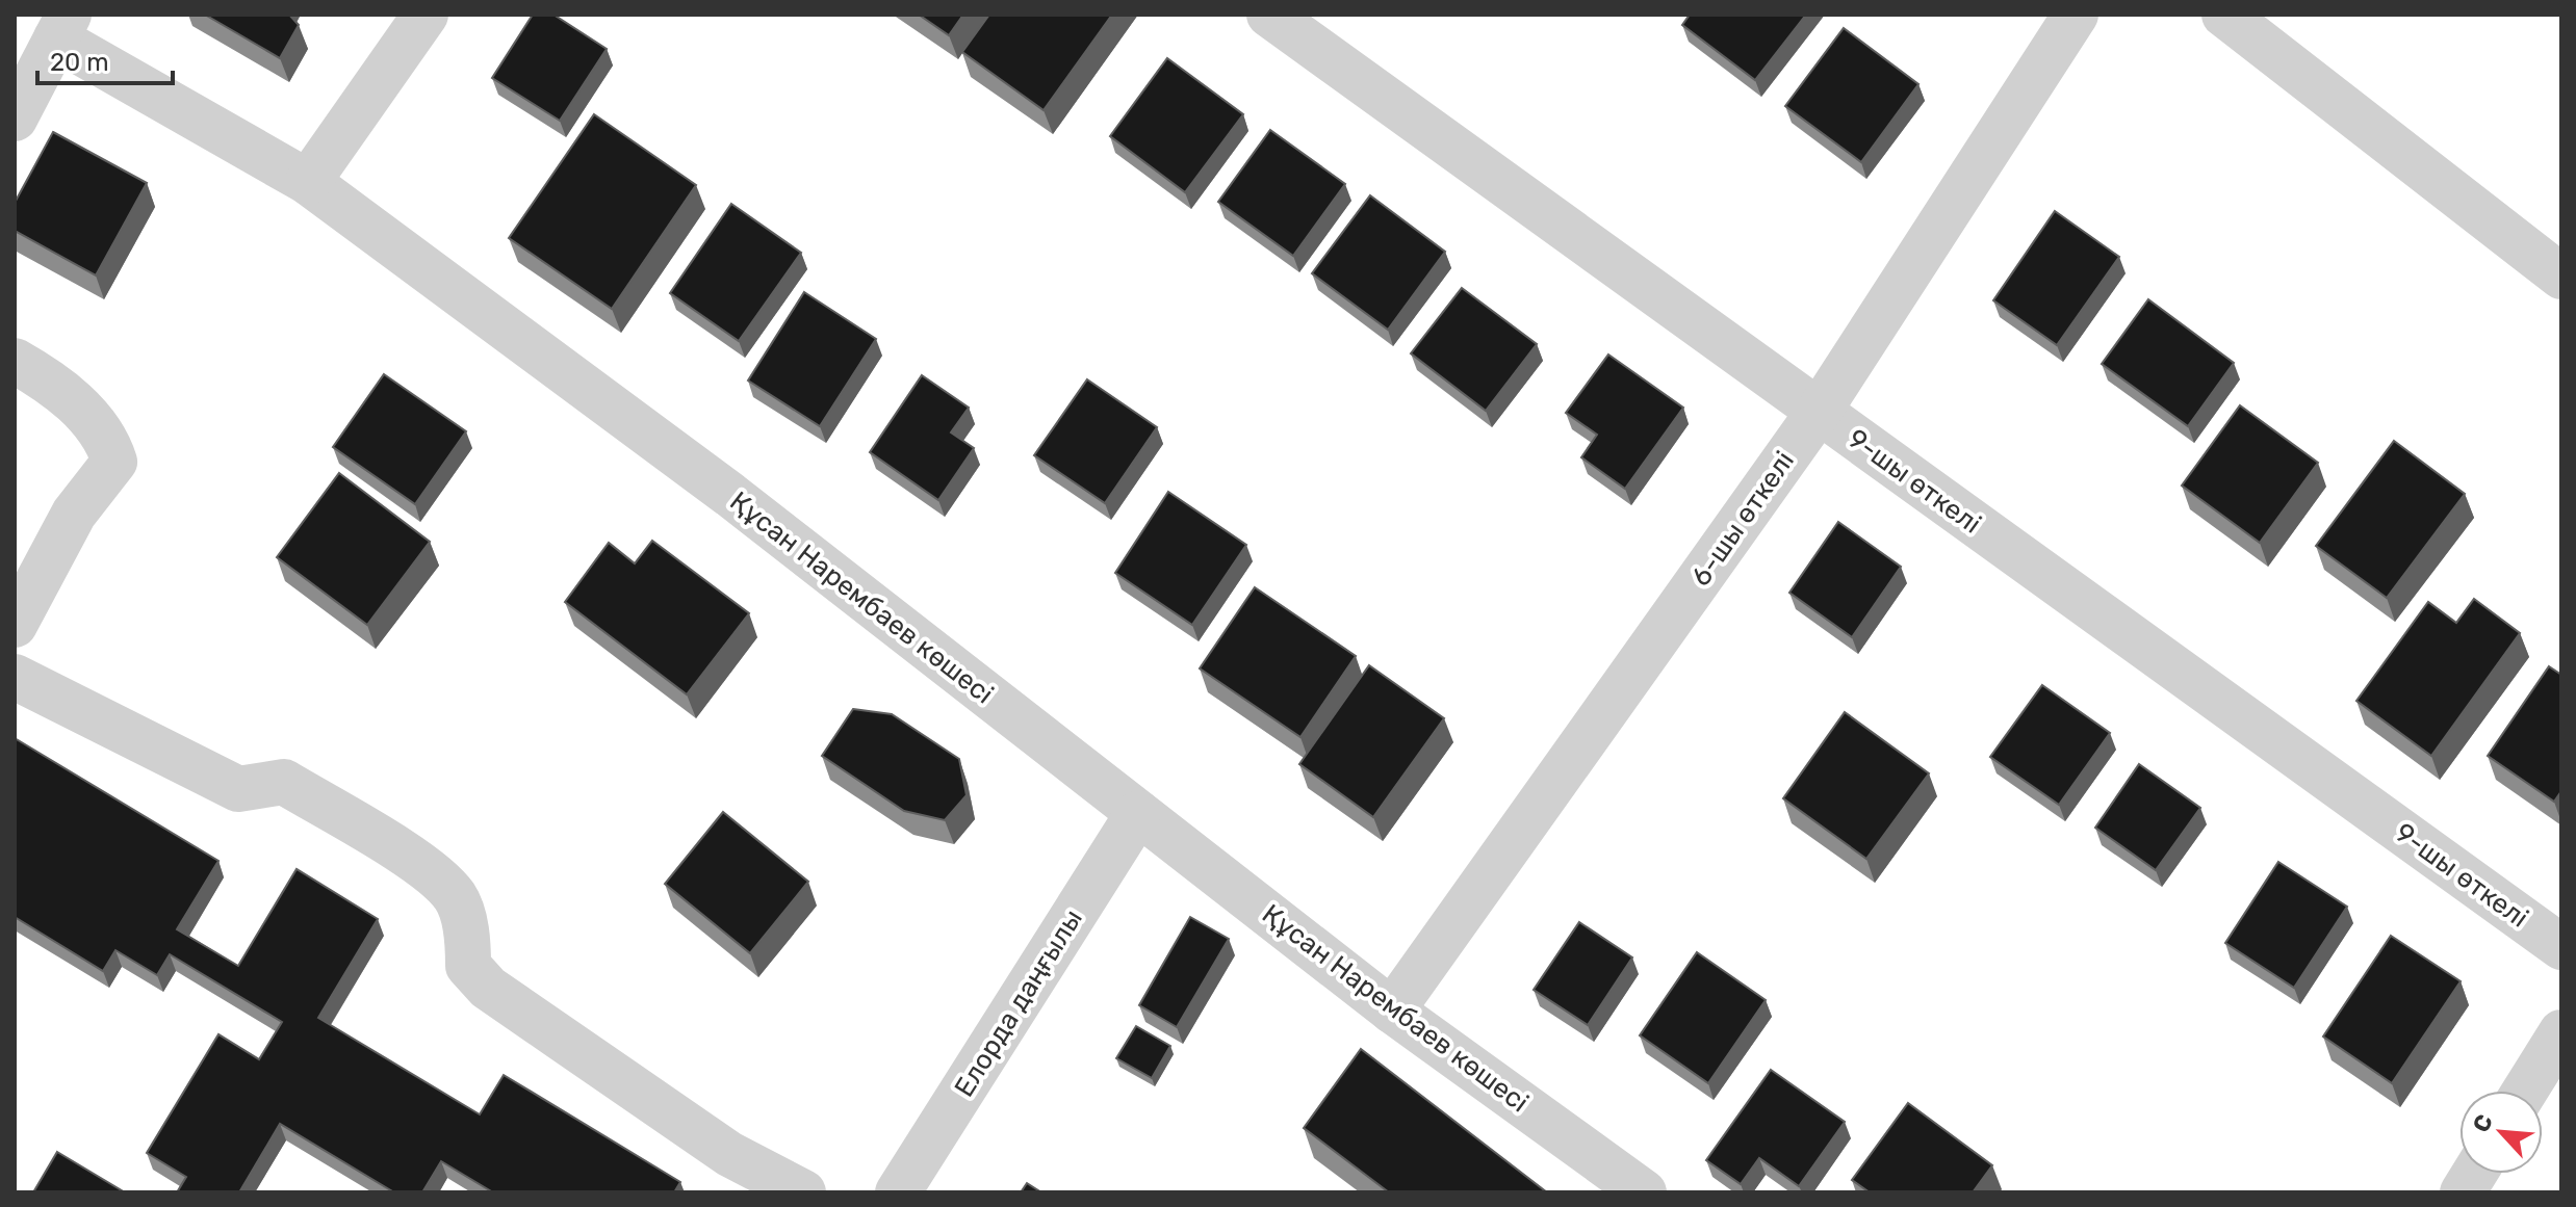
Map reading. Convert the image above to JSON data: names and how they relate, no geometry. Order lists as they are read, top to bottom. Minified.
{"streets":{"street":["9-шы өткелі","6-шы өткелі","Құсан Нарембаев көшесі","Елорда даңғылы"]},"crossings":[["9-шы өткелі","6-шы өткелі"],["6-шы өткелі","Құсан Нарембаев көшесі"],["Құсан Нарембаев көшесі","Елорда даңғылы"]],"scale_bar":"20 m","north":"top left"}
